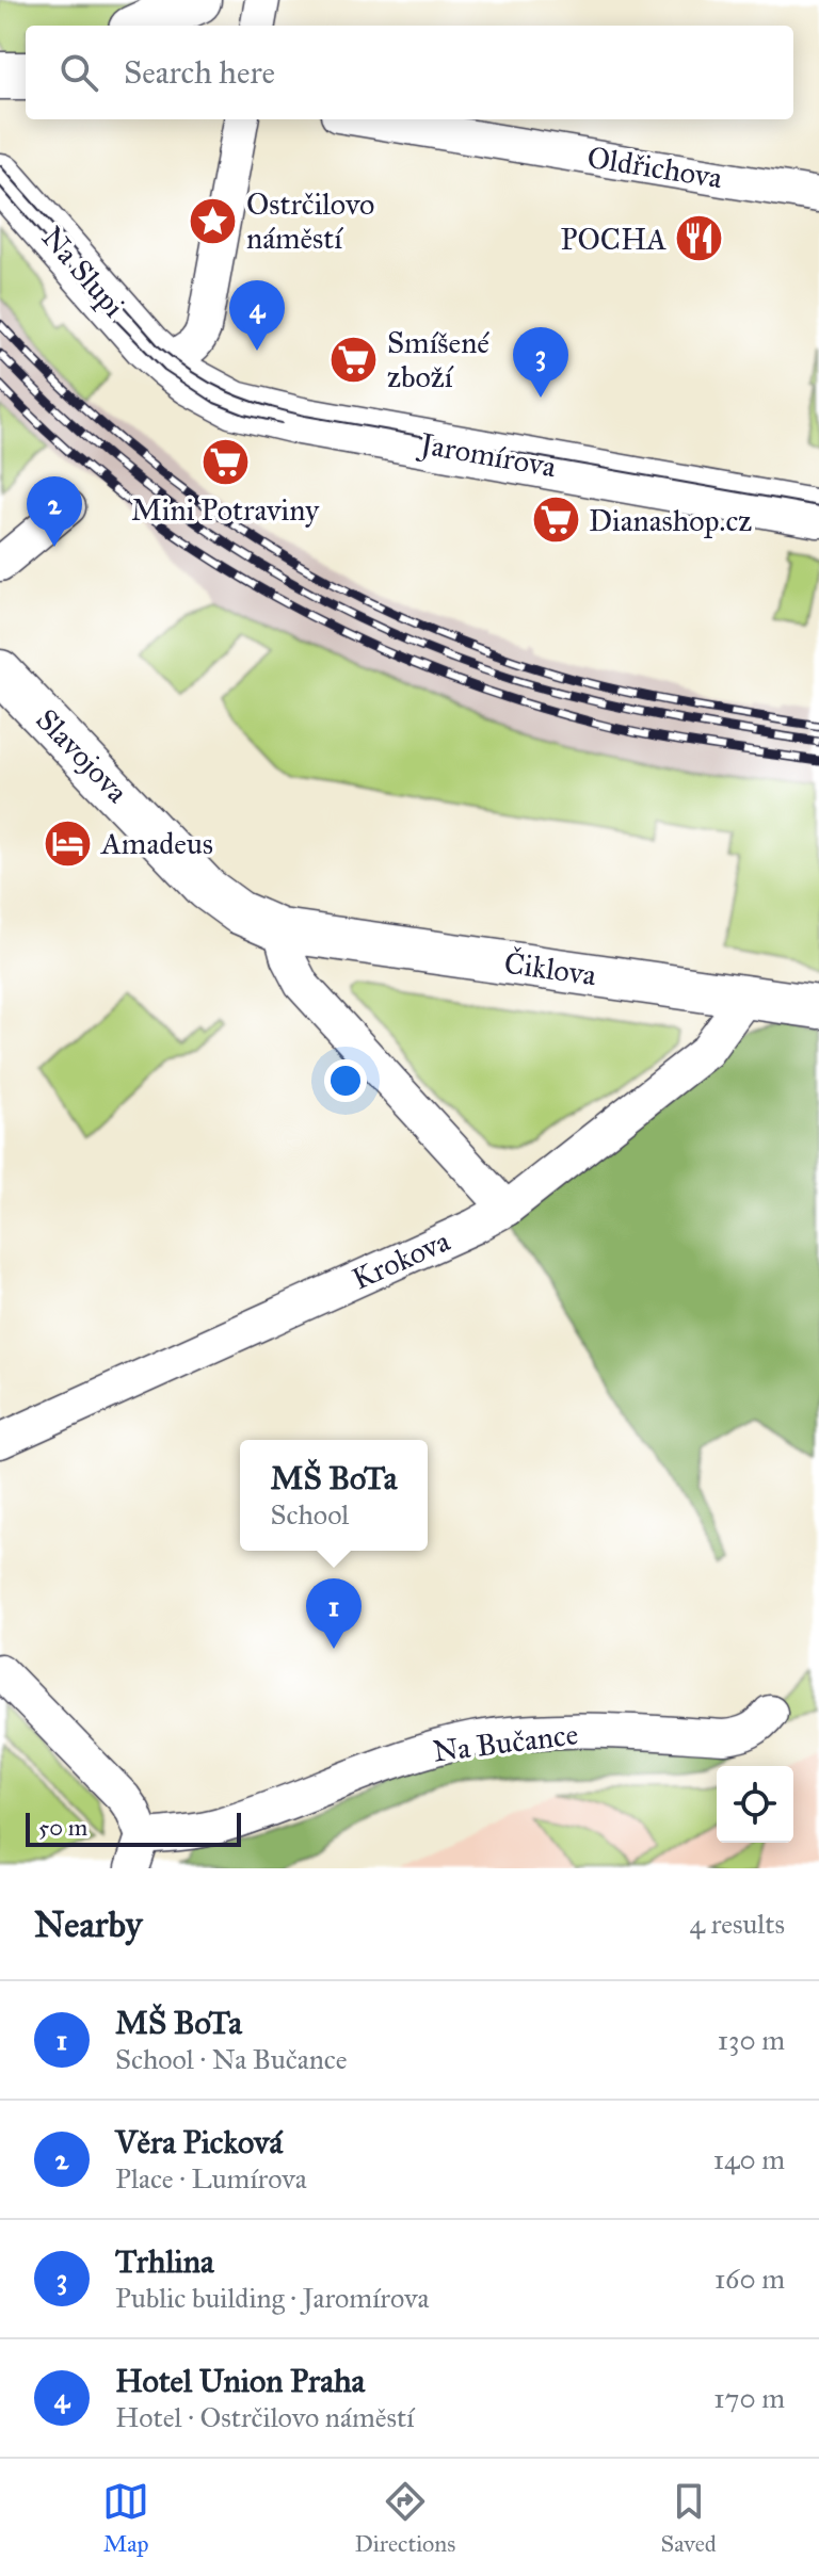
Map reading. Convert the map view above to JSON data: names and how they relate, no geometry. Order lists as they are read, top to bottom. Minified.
{"streets":{"main road":["Na Slupi","Jaromírova"],"street":["Oldřichova","Slavojova","Čiklova","Krokova","Na Bučance"]},"crossings":[["Na Slupi","Jaromírova"],["Slavojova","Čiklova"],["Čiklova","Krokova"]],"places":{"place":["Ostrčilovo náměstí"],"restaurant":["POCHA"],"supermarket":["Smíšené zboží","Mini Potraviny","Dianashop.cz"],"hotel":["Amadeus"]},"scale_bar":"50 m","page":{"search":"Search here","pins":["4","3","2","1"],"popup":["MŠ BoTa","School"],"scale":"50 m","heading":["Nearby","4 results"],"list":[{"mark":"1","name":"MŠ BoTa","note":"School · Na Bučance","value":"130 m"},{"mark":"2","name":"Věra Picková","note":"Place · Lumírova","value":"140 m"},{"mark":"3","name":"Trhlina","note":"Public building · Jaromírova","value":"160 m"},{"mark":"4","name":"Hotel Union Praha","note":"Hotel · Ostrčilovo náměstí","value":"170 m"}],"nav":["Map","Directions","Saved"]}}
